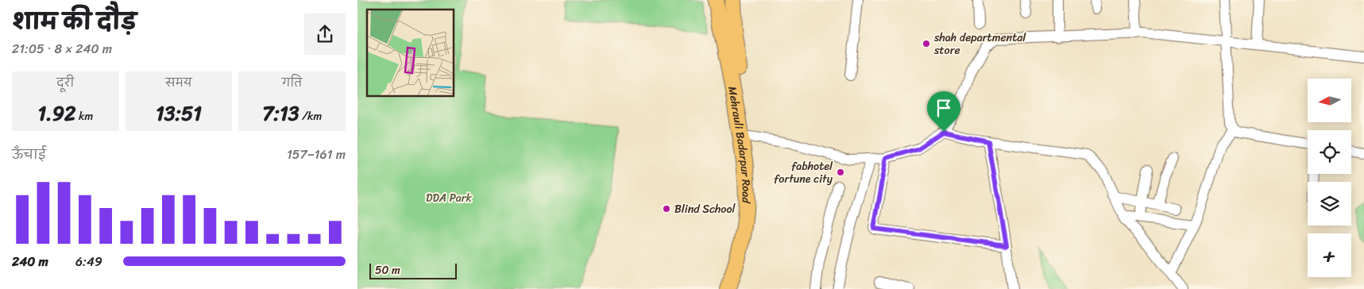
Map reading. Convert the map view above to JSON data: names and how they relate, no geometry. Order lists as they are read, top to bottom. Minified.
{"streets":{"main road":["Mehrauli Badarpur Road"]},"parks":["DDA Park"],"places":["shah departmental store","fabhotel fortune city","Blind School"],"scale_bar":"50 m","north":"left","page":{"heading":["शाम की दौड़","21:05 · 8 × 240 m"],"stats":[["दूरी","1.92 km"],["समय","13:51"],["गति","7:13 /km"]],"map_buttons":"+","chart":["ऊँचाई","157–161 m"],"list":[{"name":"240 m","note":"6:49"}],"scale":"50 m"}}
